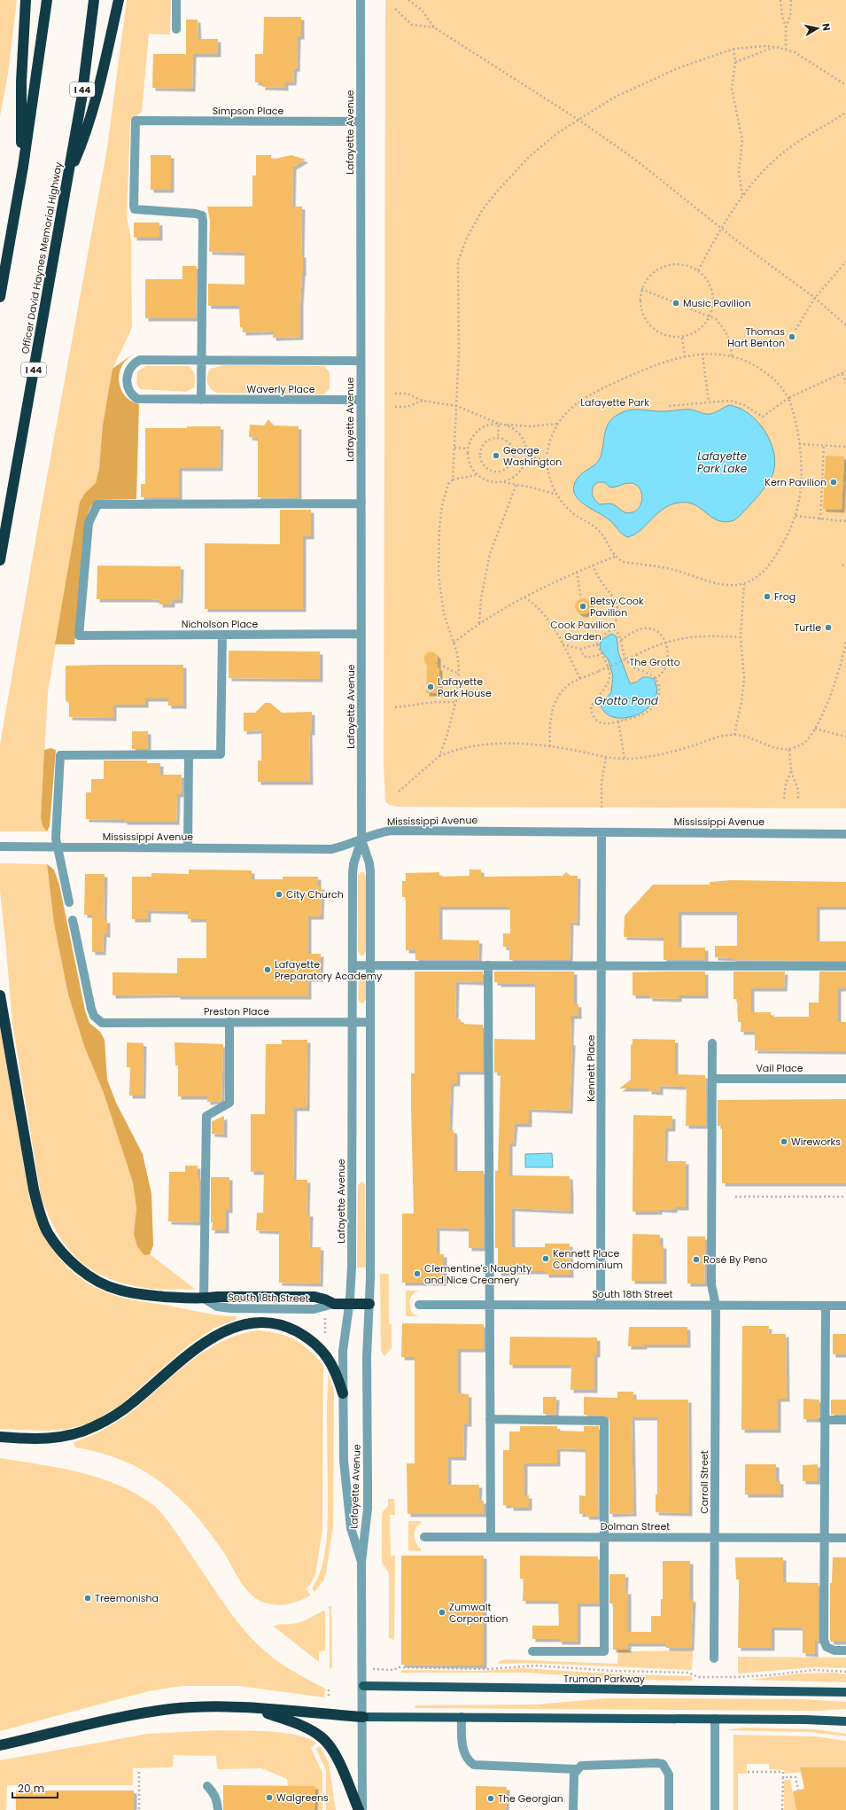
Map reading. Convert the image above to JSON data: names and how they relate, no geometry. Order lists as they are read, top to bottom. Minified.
{"streets":{"highway":["I 44","Officer David Haynes Memorial Highway"],"main road":["Truman Parkway"],"street":["Simpson Place","Lafayette Avenue","Waverly Place","Nicholson Place","Mississippi Avenue","Preston Place","Kennett Place","Vail Place","South 18th Street","Carroll Street","Dolman Street"]},"crossings":[["Simpson Place","Lafayette Avenue"],["Simpson Place","Waverly Place"],["Lafayette Avenue","Waverly Place"],["Lafayette Avenue","Nicholson Place"],["Lafayette Avenue","Mississippi Avenue"],["Lafayette Avenue","Preston Place"],["Lafayette Avenue","Truman Parkway"],["Mississippi Avenue","Kennett Place"],["Kennett Place","South 18th Street"],["Vail Place","Carroll Street"],["South 18th Street","Carroll Street"],["Carroll Street","Dolman Street"]],"water":["Lafayette Park Lake","Grotto Pond"],"parks":["Lafayette Park","Cook Pavilion Garden","The Grotto"],"places":["Music Pavilion","Thomas Hart Benton","George Washington","Kern Pavilion","Frog","Betsy Cook Pavilion","Turtle","Lafayette Park House","City Church","Lafayette Preparatory Academy","Wireworks","Kennett Place Condominium","Rosé By Peno","Clementine's Naughty and Nice Creamery","Treemonisha","Zumwalt Corporation","Walgreens","The Georgian"],"scale_bar":"20 m","north":"right"}
